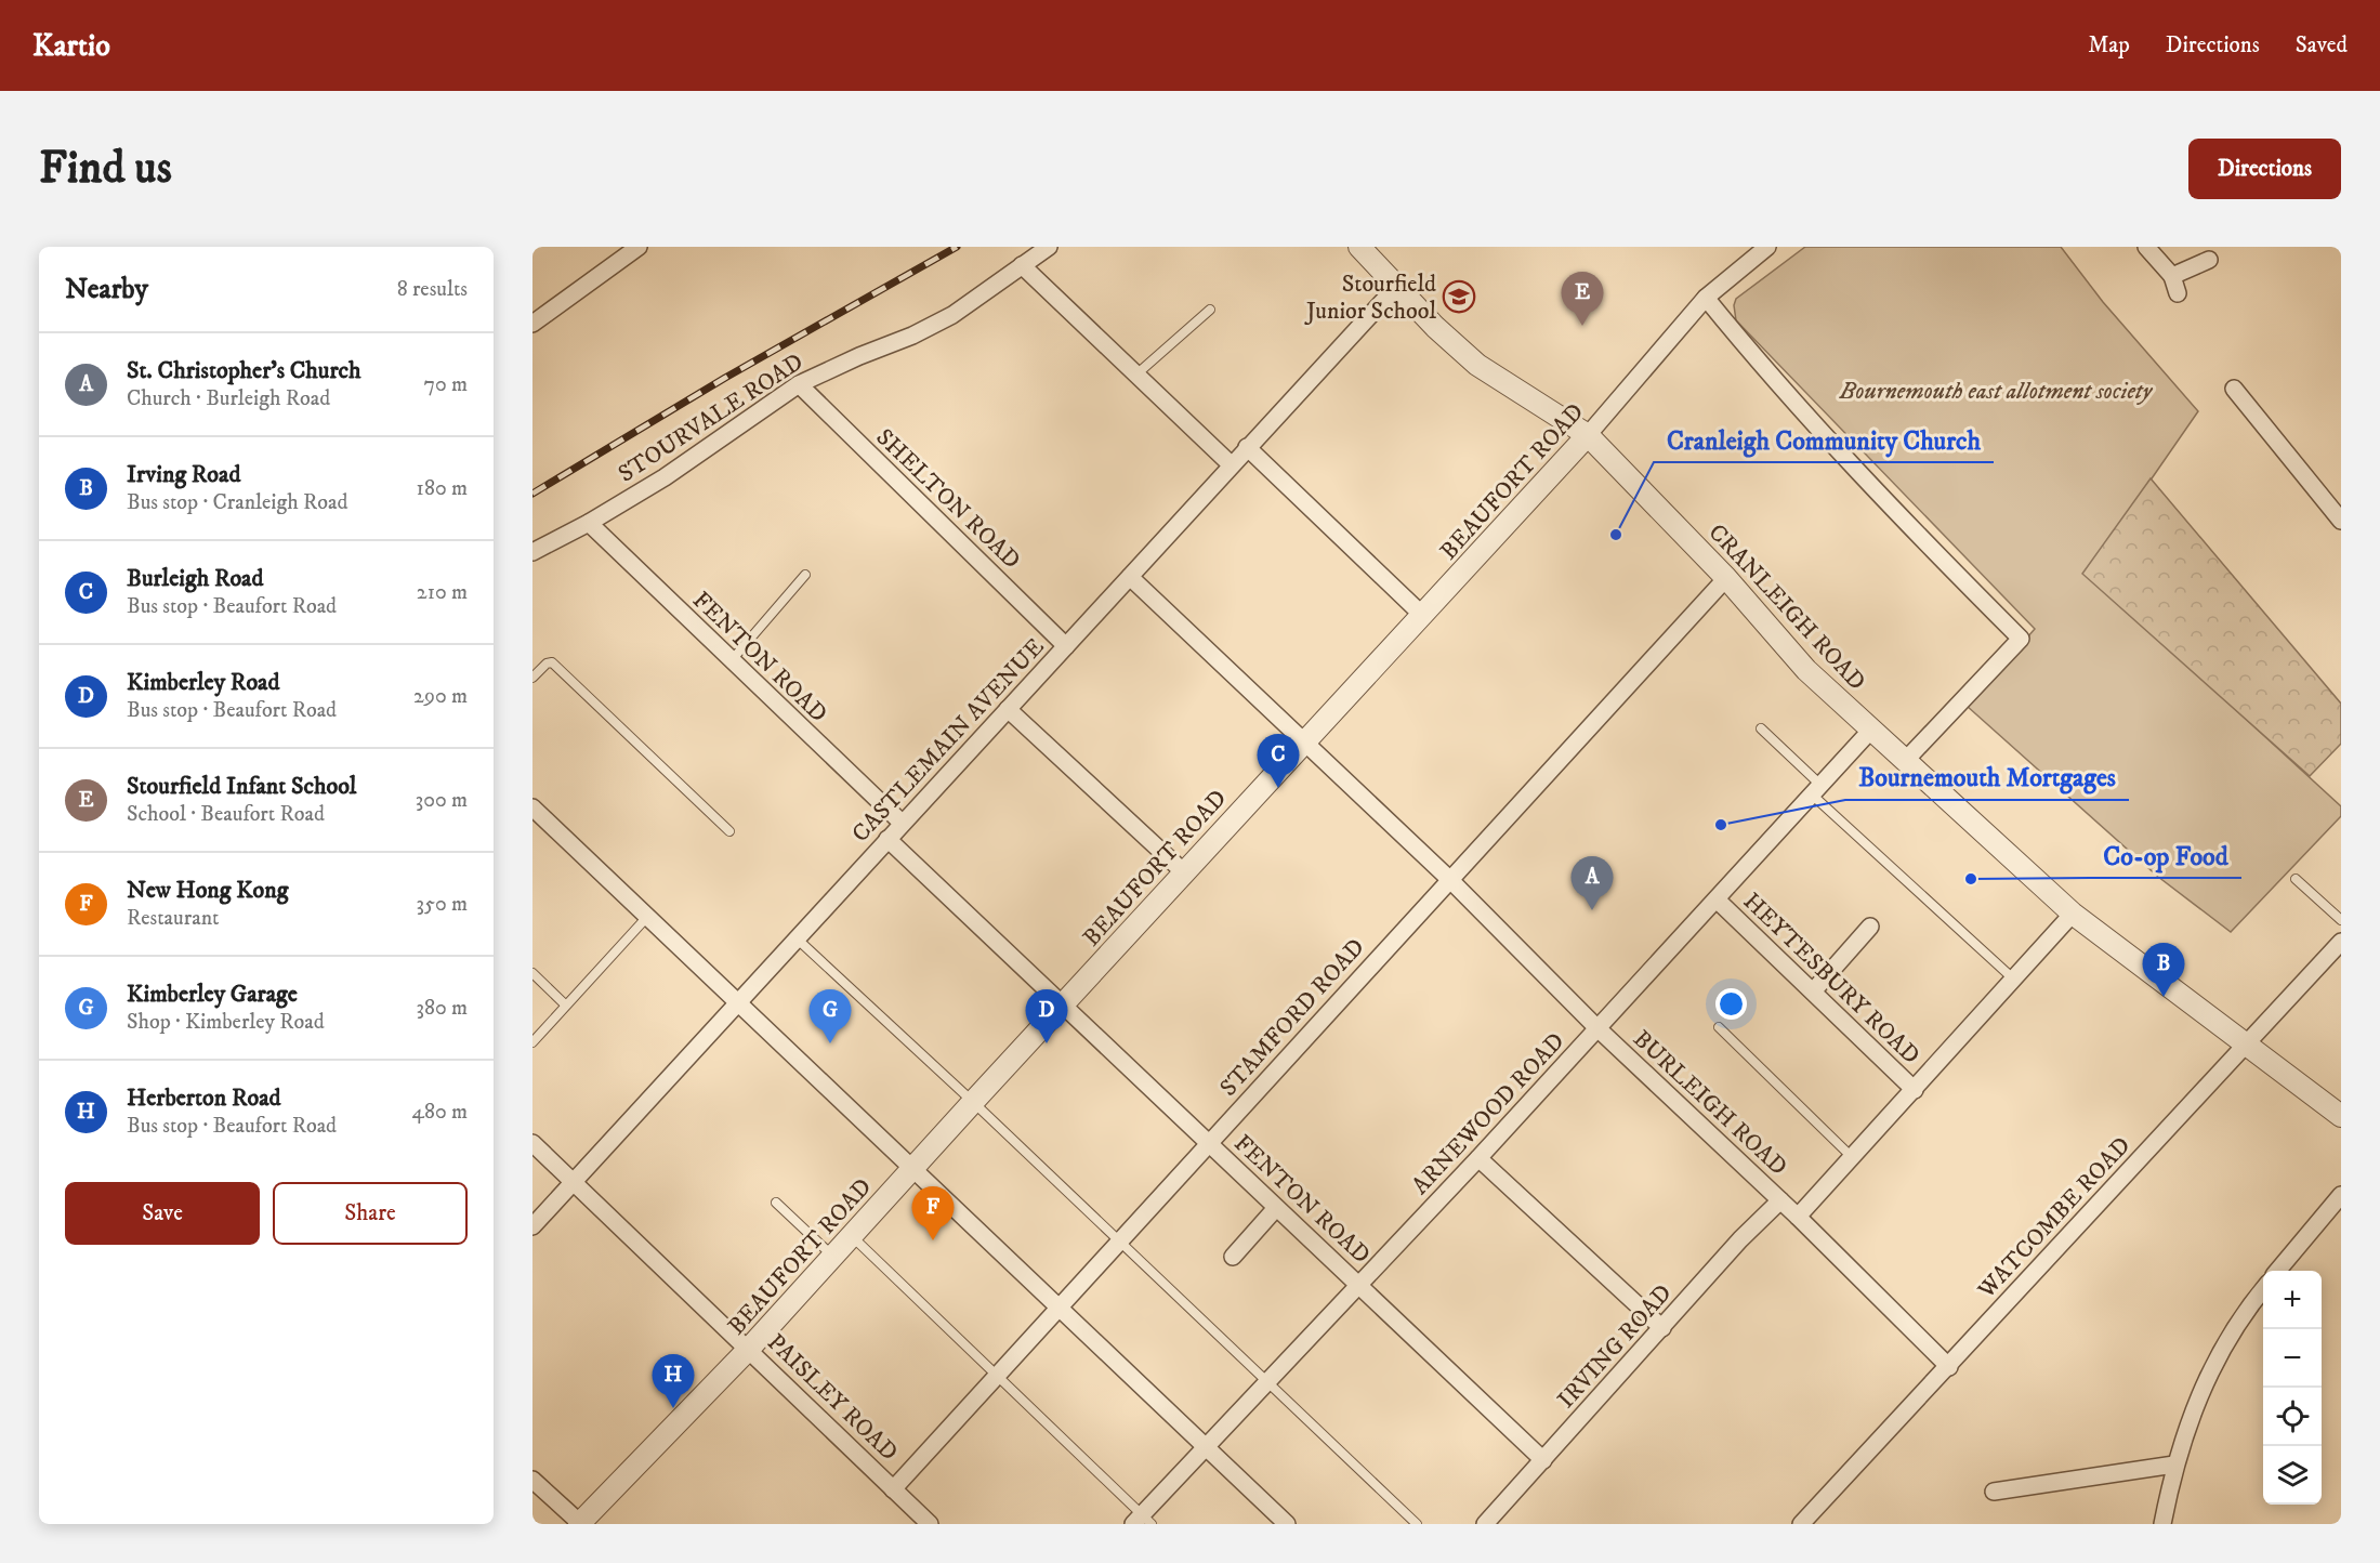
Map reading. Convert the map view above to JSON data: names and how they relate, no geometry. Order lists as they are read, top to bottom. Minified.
{"streets":{"street":["STOURVALE ROAD","BEAUFORT ROAD","SHELTON ROAD","CRANLEIGH ROAD","FENTON ROAD","CASTLEMAIN AVENUE","HEYTESBURY ROAD","STAMFORD ROAD","BURLEIGH ROAD","ARNEWOOD ROAD","WATCOMBE ROAD","IRVING ROAD","PAISLEY ROAD"]},"crossings":[["STOURVALE ROAD","SHELTON ROAD"],["STOURVALE ROAD","FENTON ROAD"],["BEAUFORT ROAD","CRANLEIGH ROAD"],["BEAUFORT ROAD","FENTON ROAD"],["BEAUFORT ROAD","BURLEIGH ROAD"],["BEAUFORT ROAD","PAISLEY ROAD"],["SHELTON ROAD","CASTLEMAIN AVENUE"],["CRANLEIGH ROAD","CASTLEMAIN AVENUE"],["CRANLEIGH ROAD","STAMFORD ROAD"],["CRANLEIGH ROAD","ARNEWOOD ROAD"],["CRANLEIGH ROAD","WATCOMBE ROAD"],["FENTON ROAD","CASTLEMAIN AVENUE"],["FENTON ROAD","STAMFORD ROAD"],["FENTON ROAD","ARNEWOOD ROAD"],["FENTON ROAD","IRVING ROAD"],["CASTLEMAIN AVENUE","BURLEIGH ROAD"],["CASTLEMAIN AVENUE","PAISLEY ROAD"],["HEYTESBURY ROAD","ARNEWOOD ROAD"],["STAMFORD ROAD","BURLEIGH ROAD"],["STAMFORD ROAD","PAISLEY ROAD"],["BURLEIGH ROAD","ARNEWOOD ROAD"],["BURLEIGH ROAD","WATCOMBE ROAD"],["BURLEIGH ROAD","IRVING ROAD"]],"parks":["Bournemouth east allotment society"],"places":{"school or university":["Stourfield Junior School"],"other":["Cranleigh Community Church","Bournemouth Mortgages","Co-op Food"]},"page":{"header":"Kartio","nav":["Map","Directions","Saved"],"buttons":["Directions",["Save","Share"]],"title":"Find us","heading":["Nearby","8 results"],"pins":["E","C","A","B","D","G","F","H"],"list":[{"mark":"A","name":"St. Christopher's Church","note":"Church · Burleigh Road","value":"70 m"},{"mark":"B","name":"Irving Road","note":"Bus stop · Cranleigh Road","value":"180 m"},{"mark":"C","name":"Burleigh Road","note":"Bus stop · Beaufort Road","value":"210 m"},{"mark":"D","name":"Kimberley Road","note":"Bus stop · Beaufort Road","value":"290 m"},{"mark":"E","name":"Stourfield Infant School","note":"School · Beaufort Road","value":"300 m"},{"mark":"F","name":"New Hong Kong","note":"Restaurant","value":"350 m"},{"mark":"G","name":"Kimberley Garage","note":"Shop · Kimberley Road","value":"380 m"},{"mark":"H","name":"Herberton Road","note":"Bus stop · Beaufort Road","value":"480 m"}],"map_buttons":["+","−"]}}
